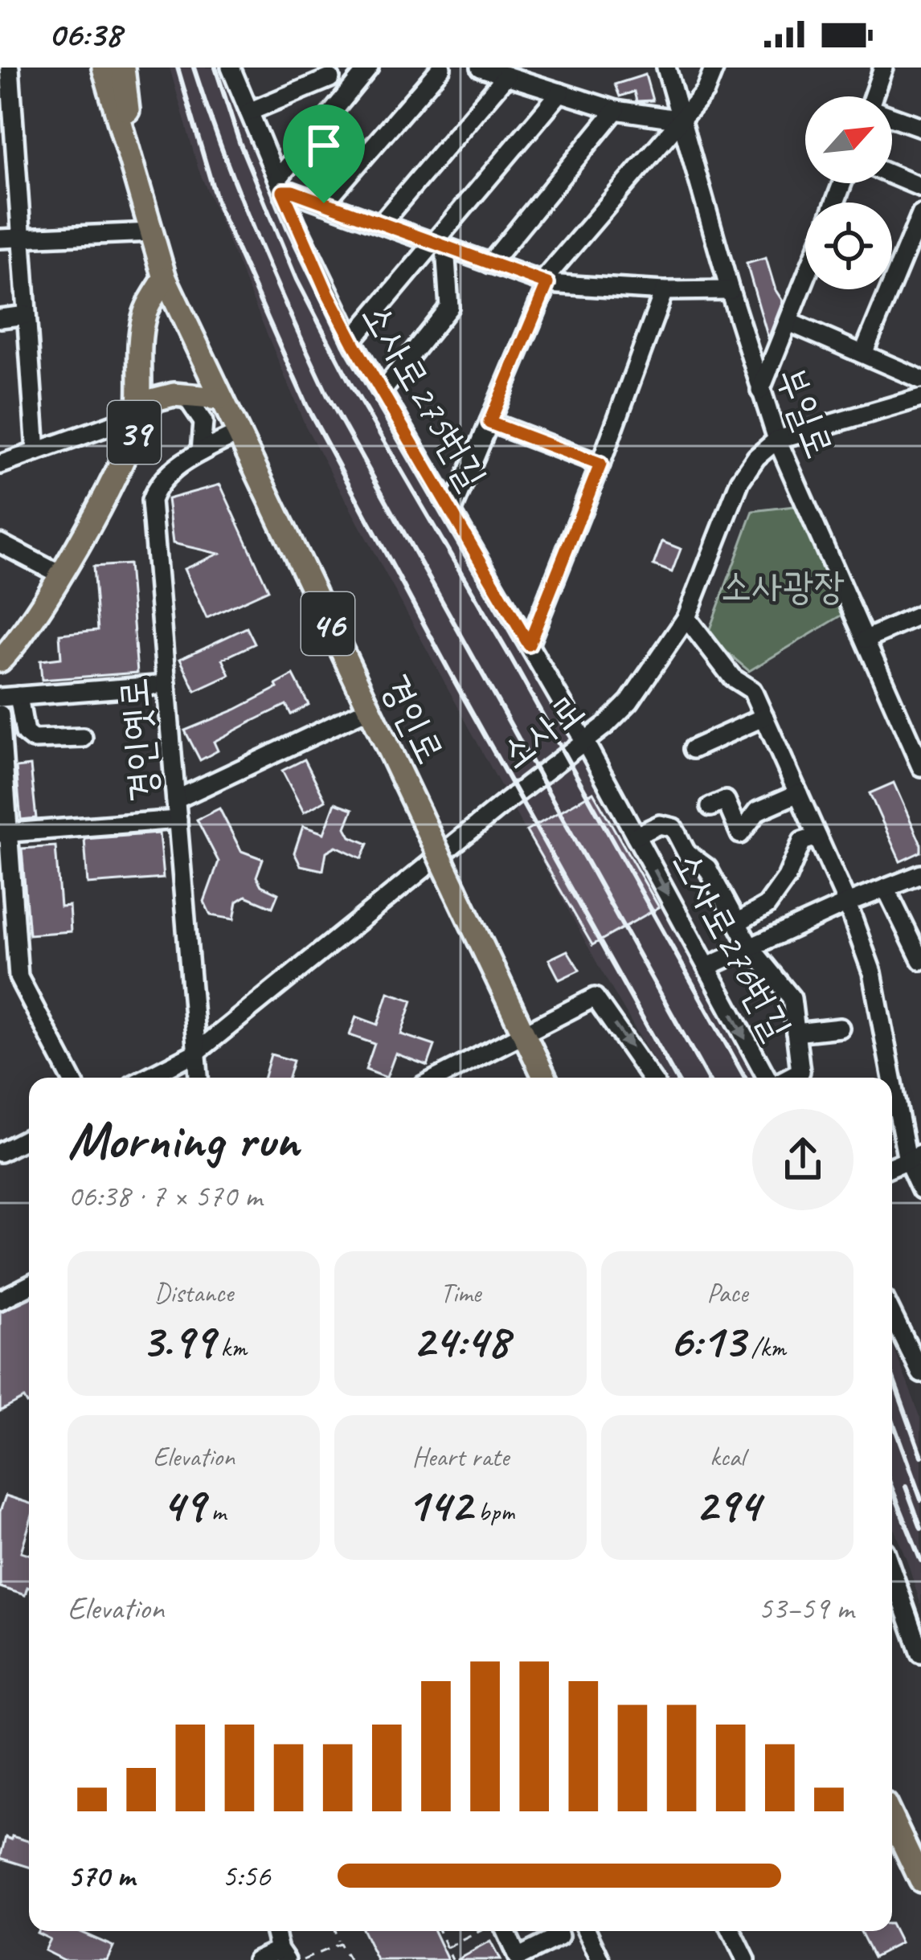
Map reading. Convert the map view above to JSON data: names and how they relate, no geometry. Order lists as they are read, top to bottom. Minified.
{"streets":{"main road":["39","46","경인로"],"street":["소사로275번길","부일로","소사로","경인옛로","소사로276번길"]},"crossings":[["소사로275번길","소사로"],["소사로275번길","소사로276번길"],["부일로","소사로"],["39","경인로"],["경인로","경인옛로"],["소사로","경인옛로"],["소사로","소사로276번길"]],"parks":["소사광장"],"north":"top right","page":{"status":"06:38","heading":["Morning run","06:38 · 7 × 570 m"],"stats":[["Distance","3.99 km"],["Time","24:48"],["Pace","6:13 /km"],["Elevation","49 m"],["Heart rate","142 bpm"],["kcal","294"]],"chart":["Elevation","53–59 m"],"list":[{"name":"570 m","note":"5:56"}]}}
